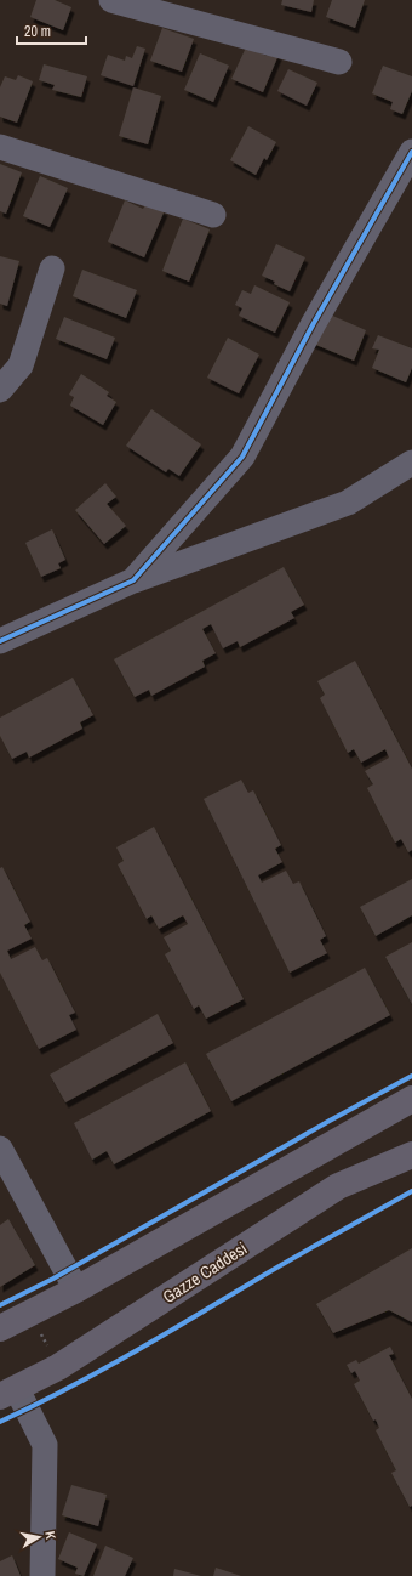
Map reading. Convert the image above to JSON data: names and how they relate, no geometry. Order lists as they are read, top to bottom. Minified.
{"streets":{"main road":["Gazze Caddesi"]},"scale_bar":"20 m","north":"right"}
